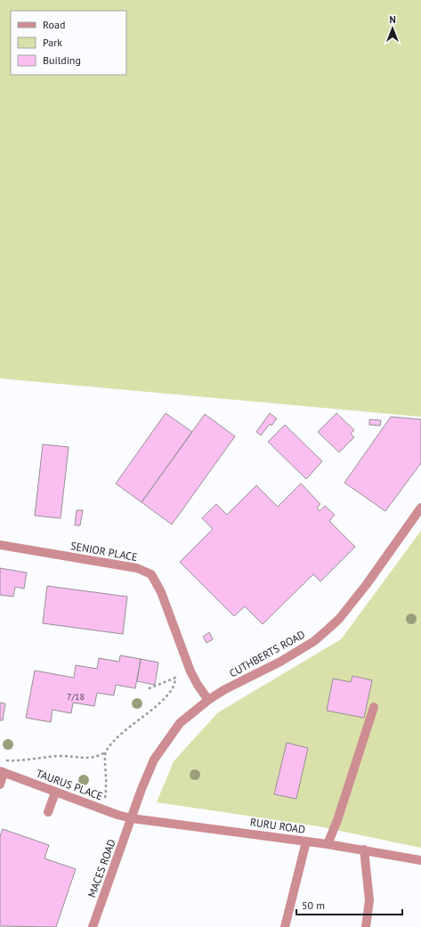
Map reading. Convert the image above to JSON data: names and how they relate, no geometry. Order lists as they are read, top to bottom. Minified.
{"streets":{"street":["SENIOR PLACE","CUTHBERTS ROAD","TAURUS PLACE","RURU ROAD","MACES ROAD"]},"crossings":[["SENIOR PLACE","CUTHBERTS ROAD"],["CUTHBERTS ROAD","TAURUS PLACE"],["CUTHBERTS ROAD","RURU ROAD"],["CUTHBERTS ROAD","MACES ROAD"],["TAURUS PLACE","RURU ROAD"],["TAURUS PLACE","MACES ROAD"],["RURU ROAD","MACES ROAD"]],"house_numbers":["7/18"],"legend":["Road","Park","Building"],"scale_bar":"50 m","north":"top"}
